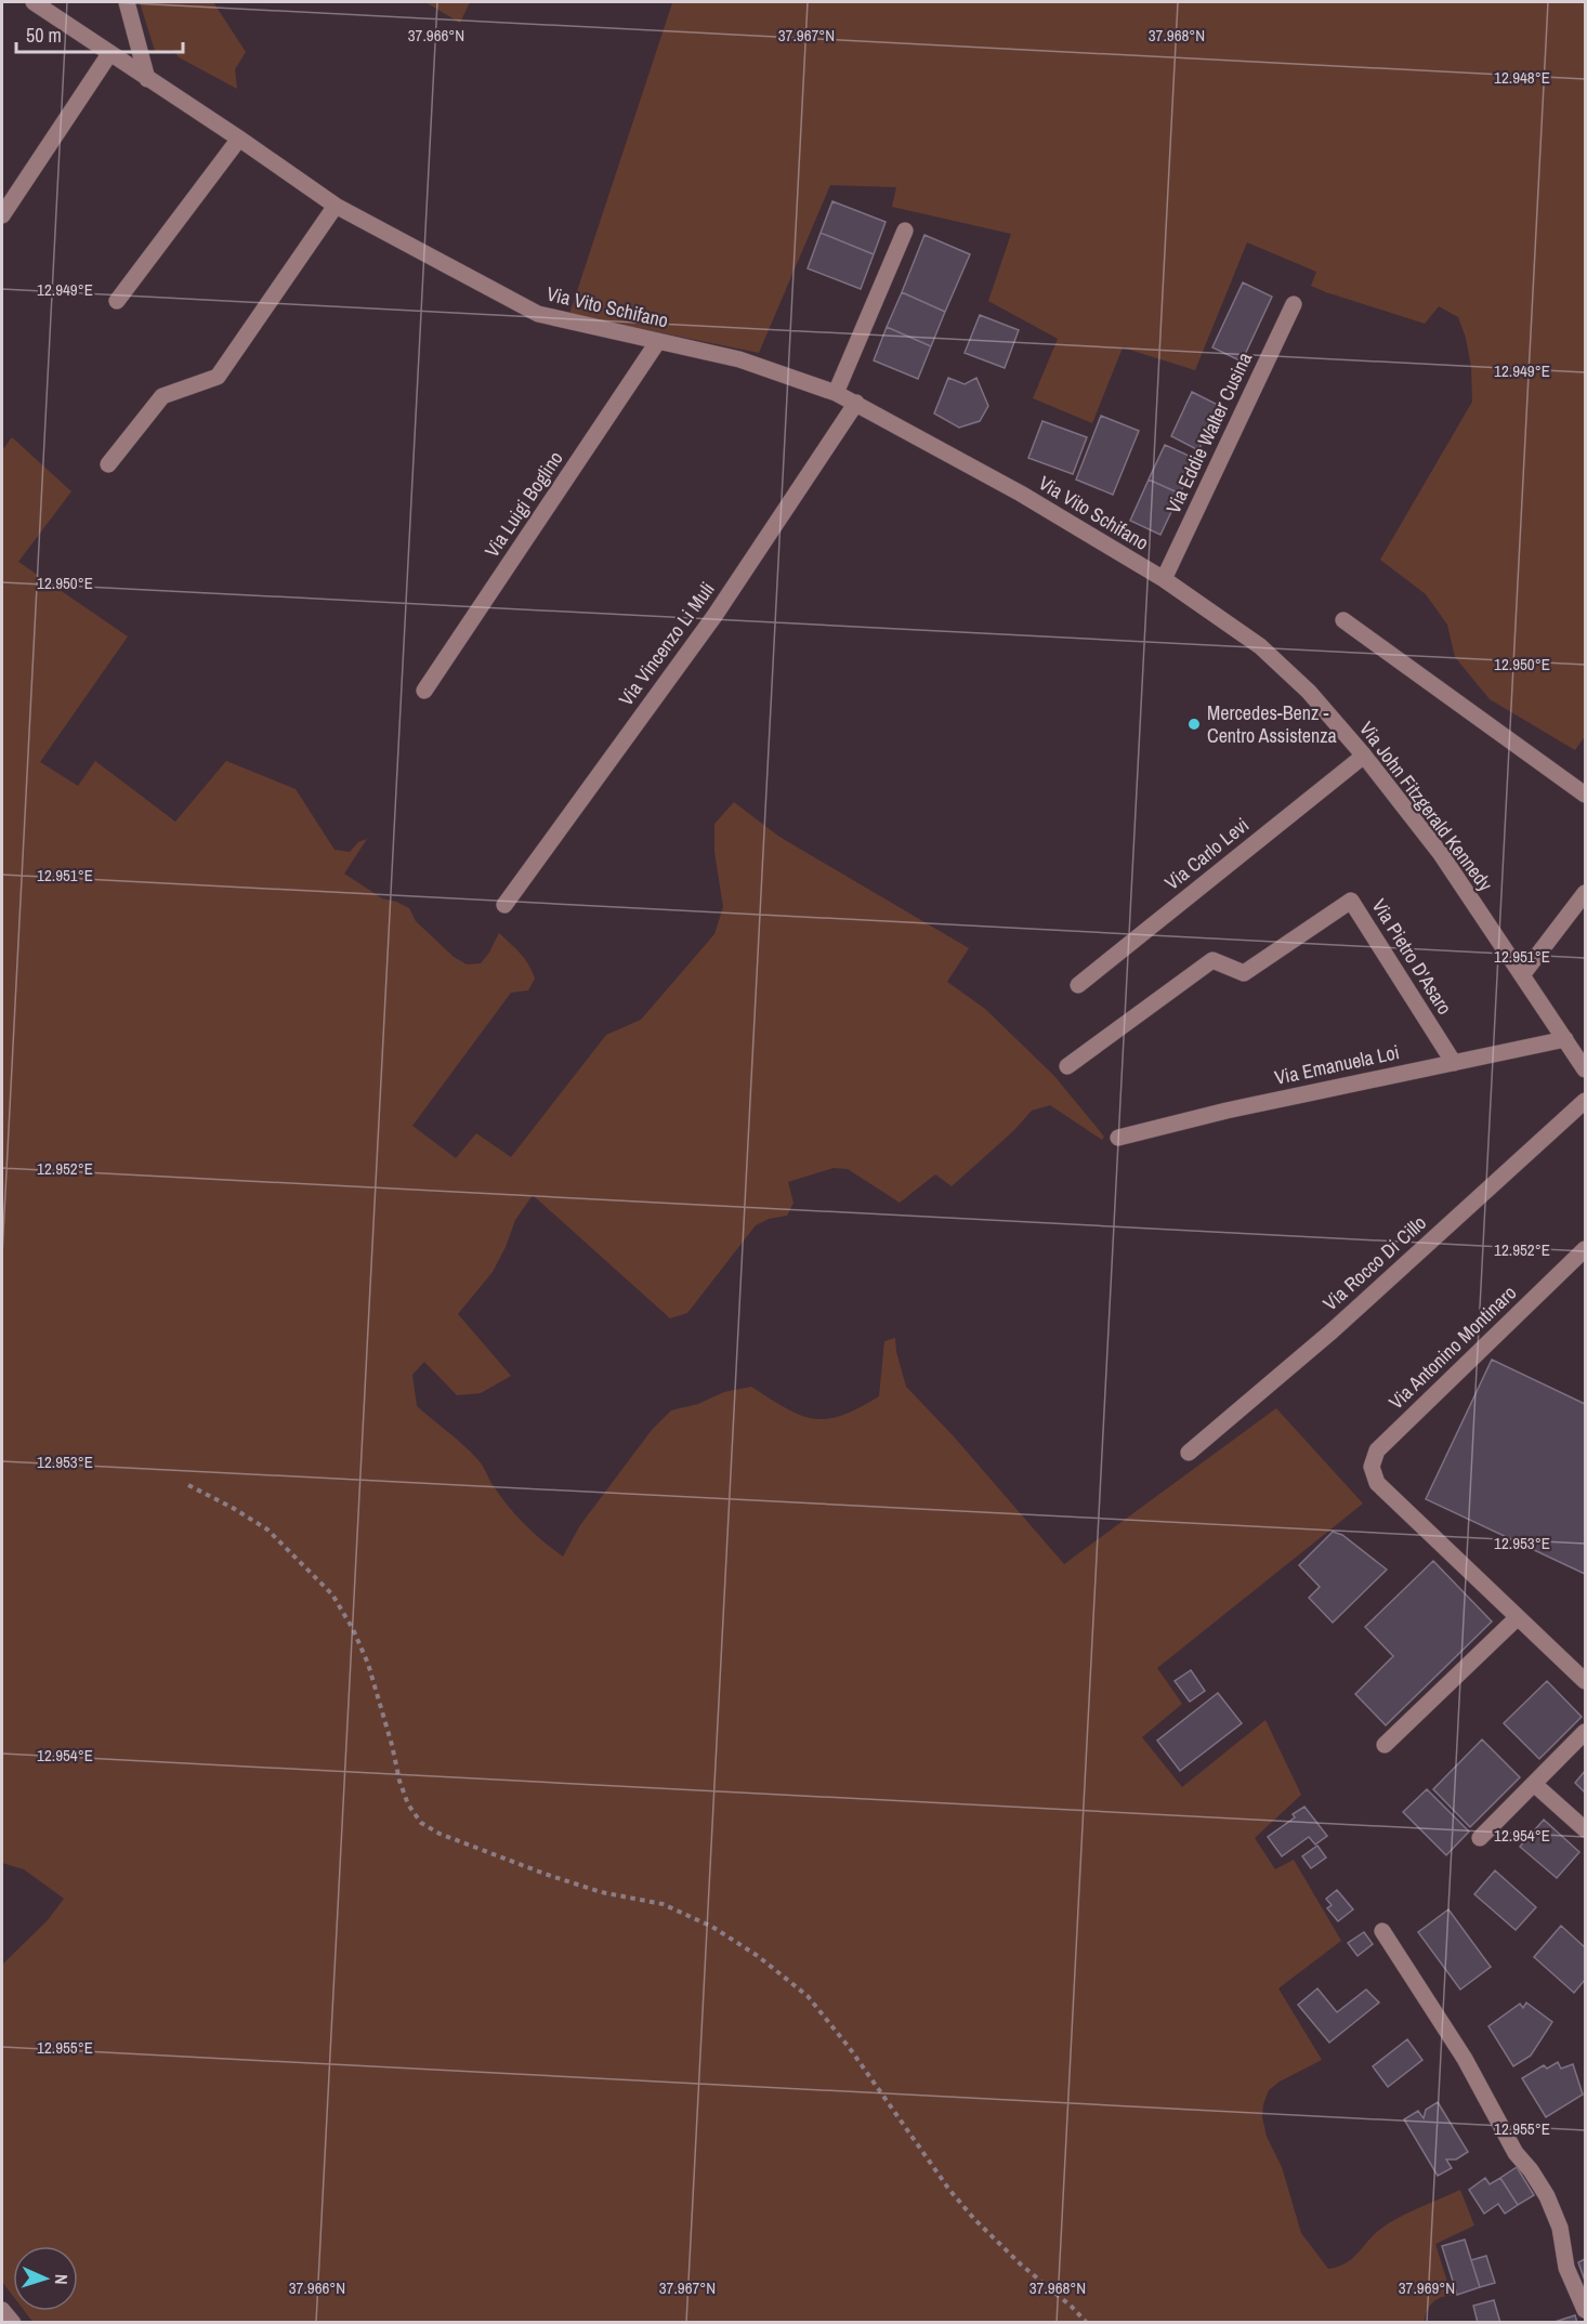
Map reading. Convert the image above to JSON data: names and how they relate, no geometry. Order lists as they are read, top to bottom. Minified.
{"streets":{"street":["Via Vito Schifano","Via Eddie Walter Cusina","Via Luigi Boglino","Via Vincenzo Li Muli","Via John Fitzgerald Kennedy","Via Carlo Levi","Via Pietro D'Asaro","Via Emanuela Loi","Via Rocco Di Cillo","Via Antonino Montinaro"]},"crossings":[["Via Vito Schifano","Via Eddie Walter Cusina"],["Via Vito Schifano","Via Luigi Boglino"],["Via Vito Schifano","Via Vincenzo Li Muli"],["Via Vito Schifano","Via John Fitzgerald Kennedy"],["Via Eddie Walter Cusina","Via John Fitzgerald Kennedy"],["Via John Fitzgerald Kennedy","Via Carlo Levi"],["Via John Fitzgerald Kennedy","Via Emanuela Loi"],["Via Pietro D'Asaro","Via Emanuela Loi"]],"places":["Mercedes-Benz - Centro Assistenza"],"scale_bar":"50 m","north":"right","coordinates":["37.966°N","37.967°N","37.968°N","12.948°E","12.949°E","12.950°E","12.951°E","12.952°E","12.953°E","12.954°E","12.955°E","37.969°N"]}
